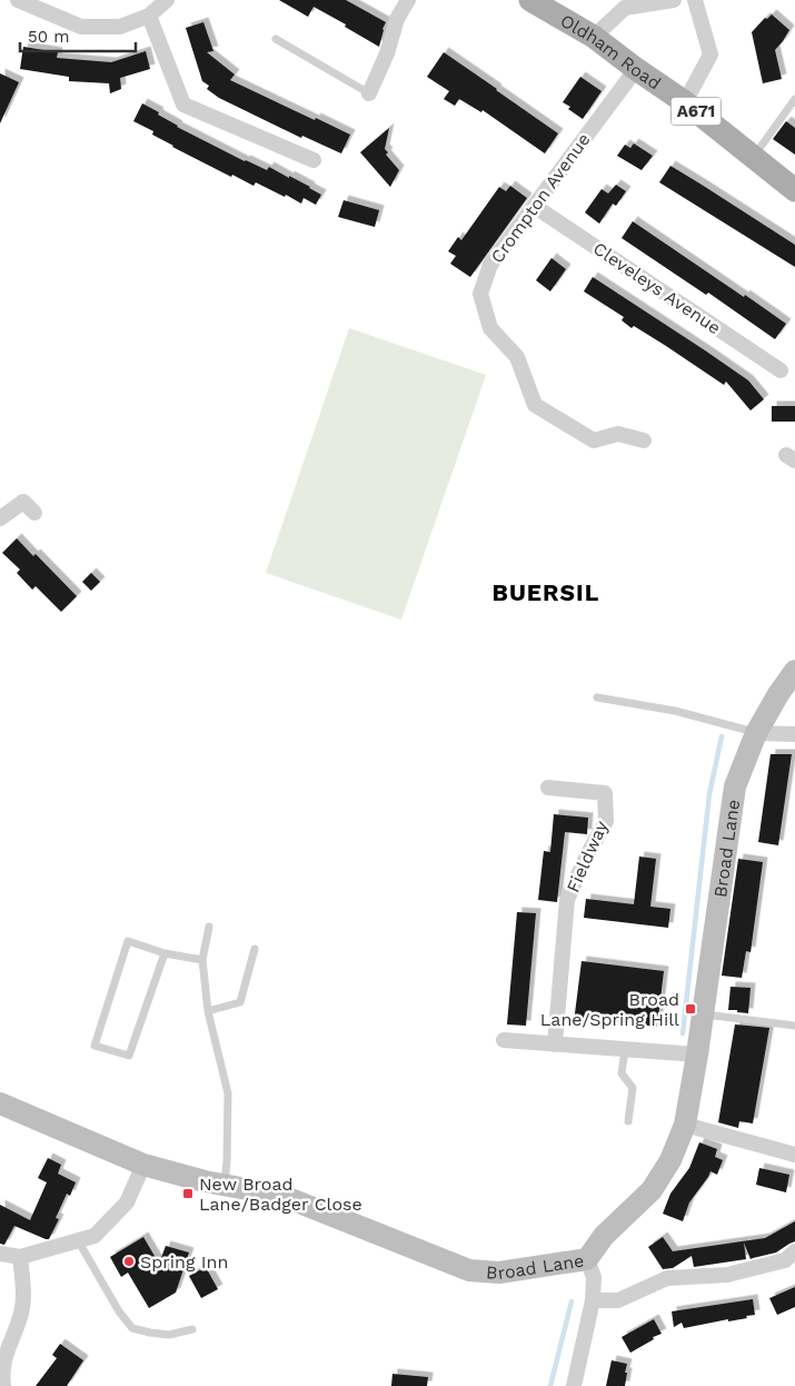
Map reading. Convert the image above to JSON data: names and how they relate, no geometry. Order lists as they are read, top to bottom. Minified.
{"streets":{"main road":["Oldham Road","A671","Broad Lane"],"street":["Crompton Avenue","Cleveleys Avenue","Fieldway"]},"crossings":[["Oldham Road","Crompton Avenue"],["Crompton Avenue","Cleveleys Avenue"]],"districts":["BUERSIL"],"places":{"transit":["Broad Lane/Spring Hill","New Broad Lane/Badger Close"],"other":["Spring Inn"]},"scale_bar":"50 m"}
